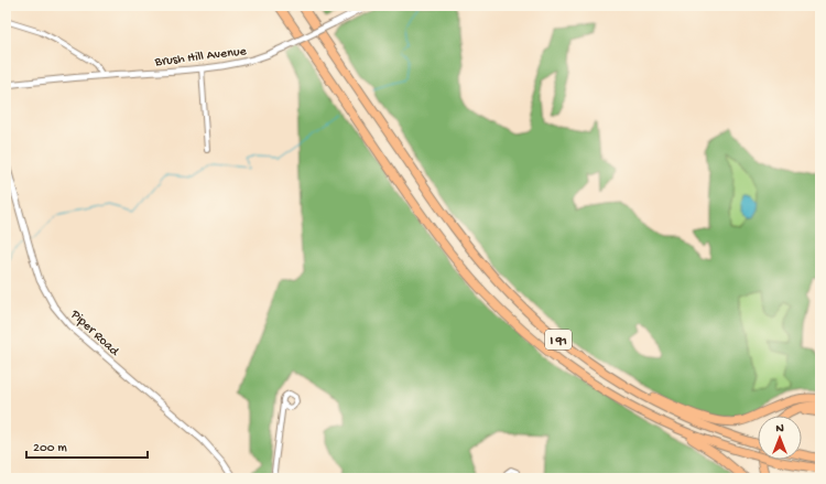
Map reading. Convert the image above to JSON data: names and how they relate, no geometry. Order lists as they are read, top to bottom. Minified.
{"streets":{"highway":["I 91"],"street":["Brush Hill Avenue","Piper Road"]},"scale_bar":"200 m","north":"top"}
